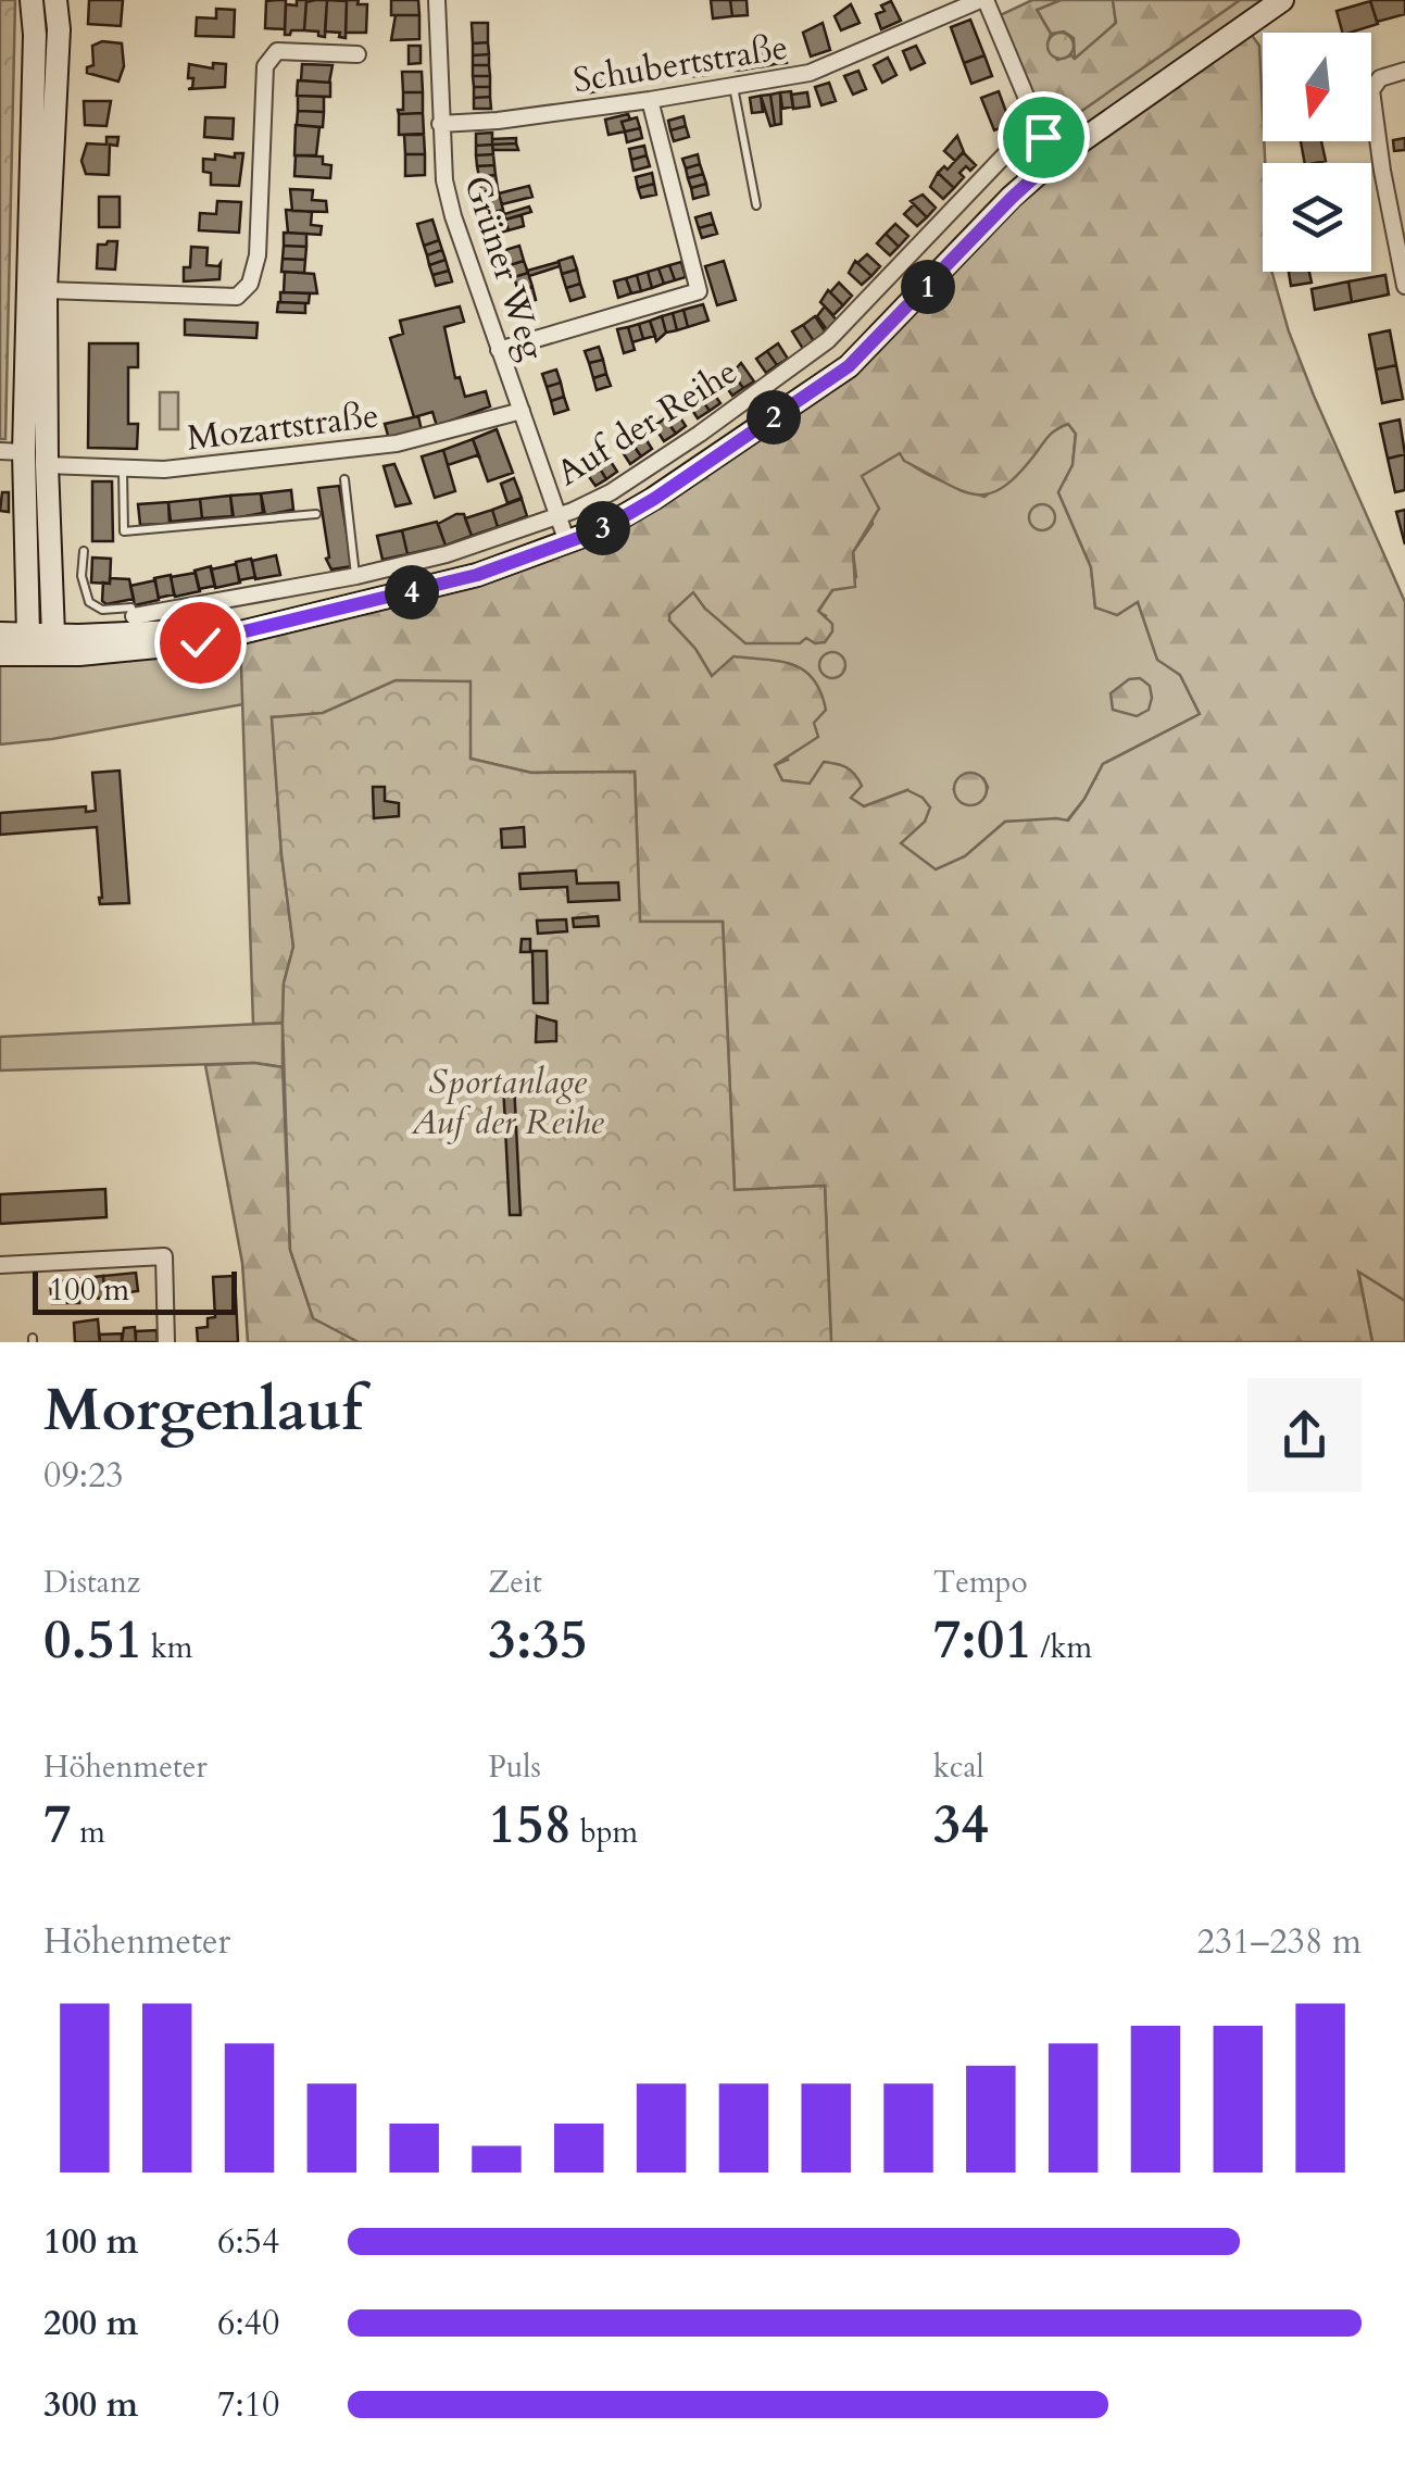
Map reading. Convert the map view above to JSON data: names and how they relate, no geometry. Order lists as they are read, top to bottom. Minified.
{"streets":{"main road":["Auf der Reihe"],"street":["Schubertstraße","Grüner Weg","Mozartstraße"]},"crossings":[["Schubertstraße","Grüner Weg"],["Grüner Weg","Auf der Reihe"],["Grüner Weg","Mozartstraße"]],"parks":["Sportanlage Auf der Reihe"],"scale_bar":"100 m","north":"bottom","page":{"pins":["1","2","3","4"],"scale":"100 m","heading":["Morgenlauf","09:23"],"stats":[["Distanz","0.51 km"],["Zeit","3:35"],["Tempo","7:01 /km"],["Höhenmeter","7 m"],["Puls","158 bpm"],["kcal","34"]],"chart":["Höhenmeter","231–238 m"],"list":[{"name":"100 m","note":"6:54"},{"name":"200 m","note":"6:40"},{"name":"300 m","note":"7:10"}]}}
